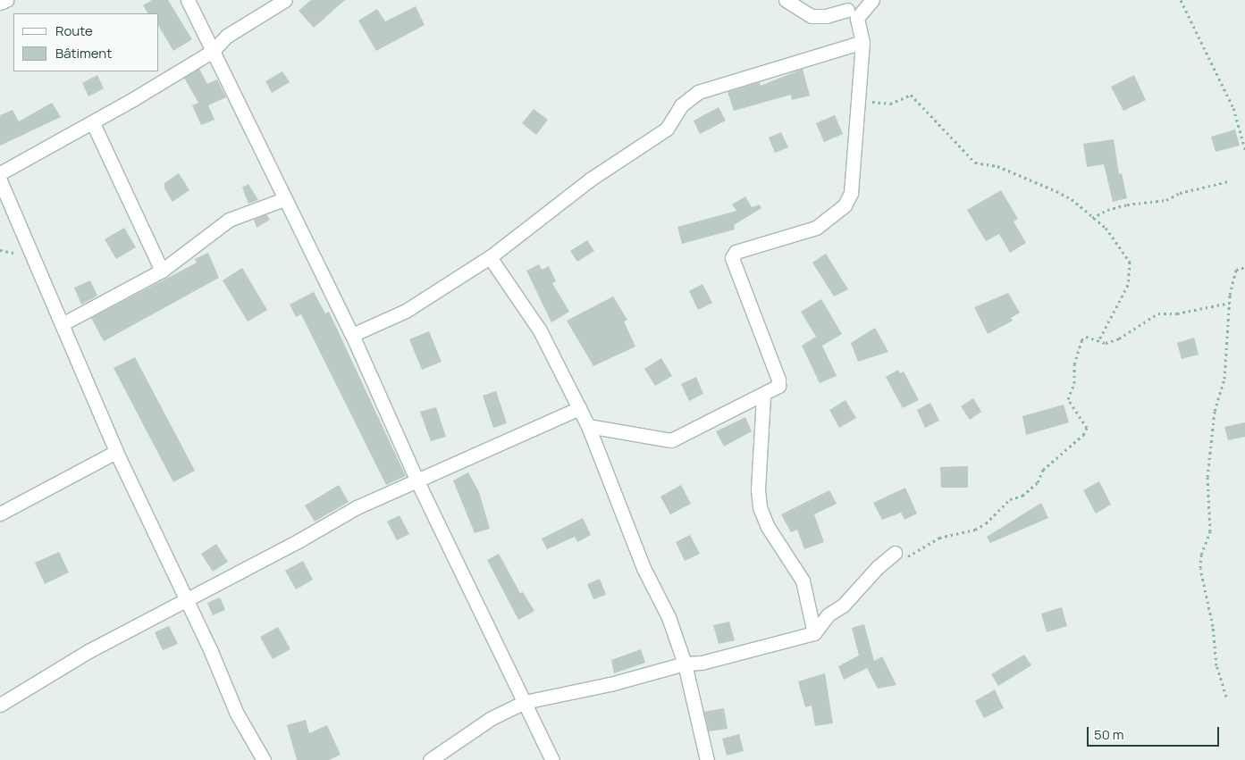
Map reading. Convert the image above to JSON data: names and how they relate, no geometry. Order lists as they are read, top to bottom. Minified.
{"legend":["Route","Bâtiment"],"scale_bar":"50 m"}
